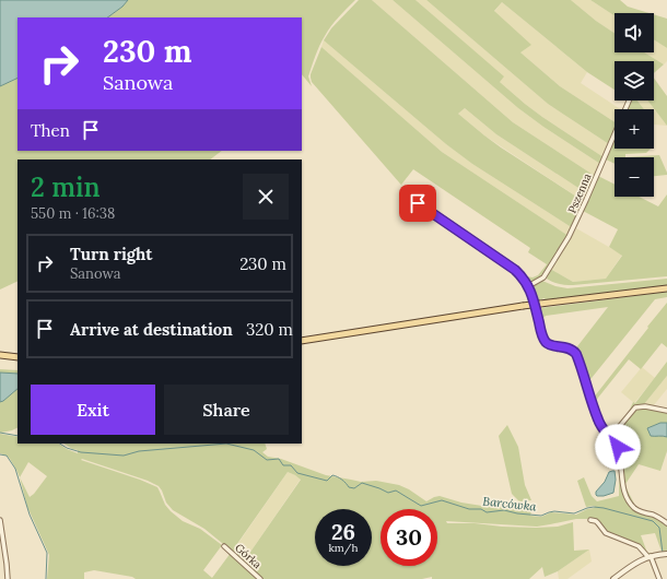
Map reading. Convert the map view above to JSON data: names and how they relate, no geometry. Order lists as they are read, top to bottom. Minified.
{"streets":{"street":["Pszenna","Górka"]},"water":["Barcówka"],"page":{"map_buttons":["+","−"],"turn":["230 m","Sanowa"],"then":"Then","heading":["2 min","550 m · 16:38"],"list":[{"name":"Turn right","note":"Sanowa","value":"230 m"},{"name":"Arrive at destination","value":"320 m"}],"buttons":["Exit","Share"],"speed":"26 km/h","limit":"30"}}
